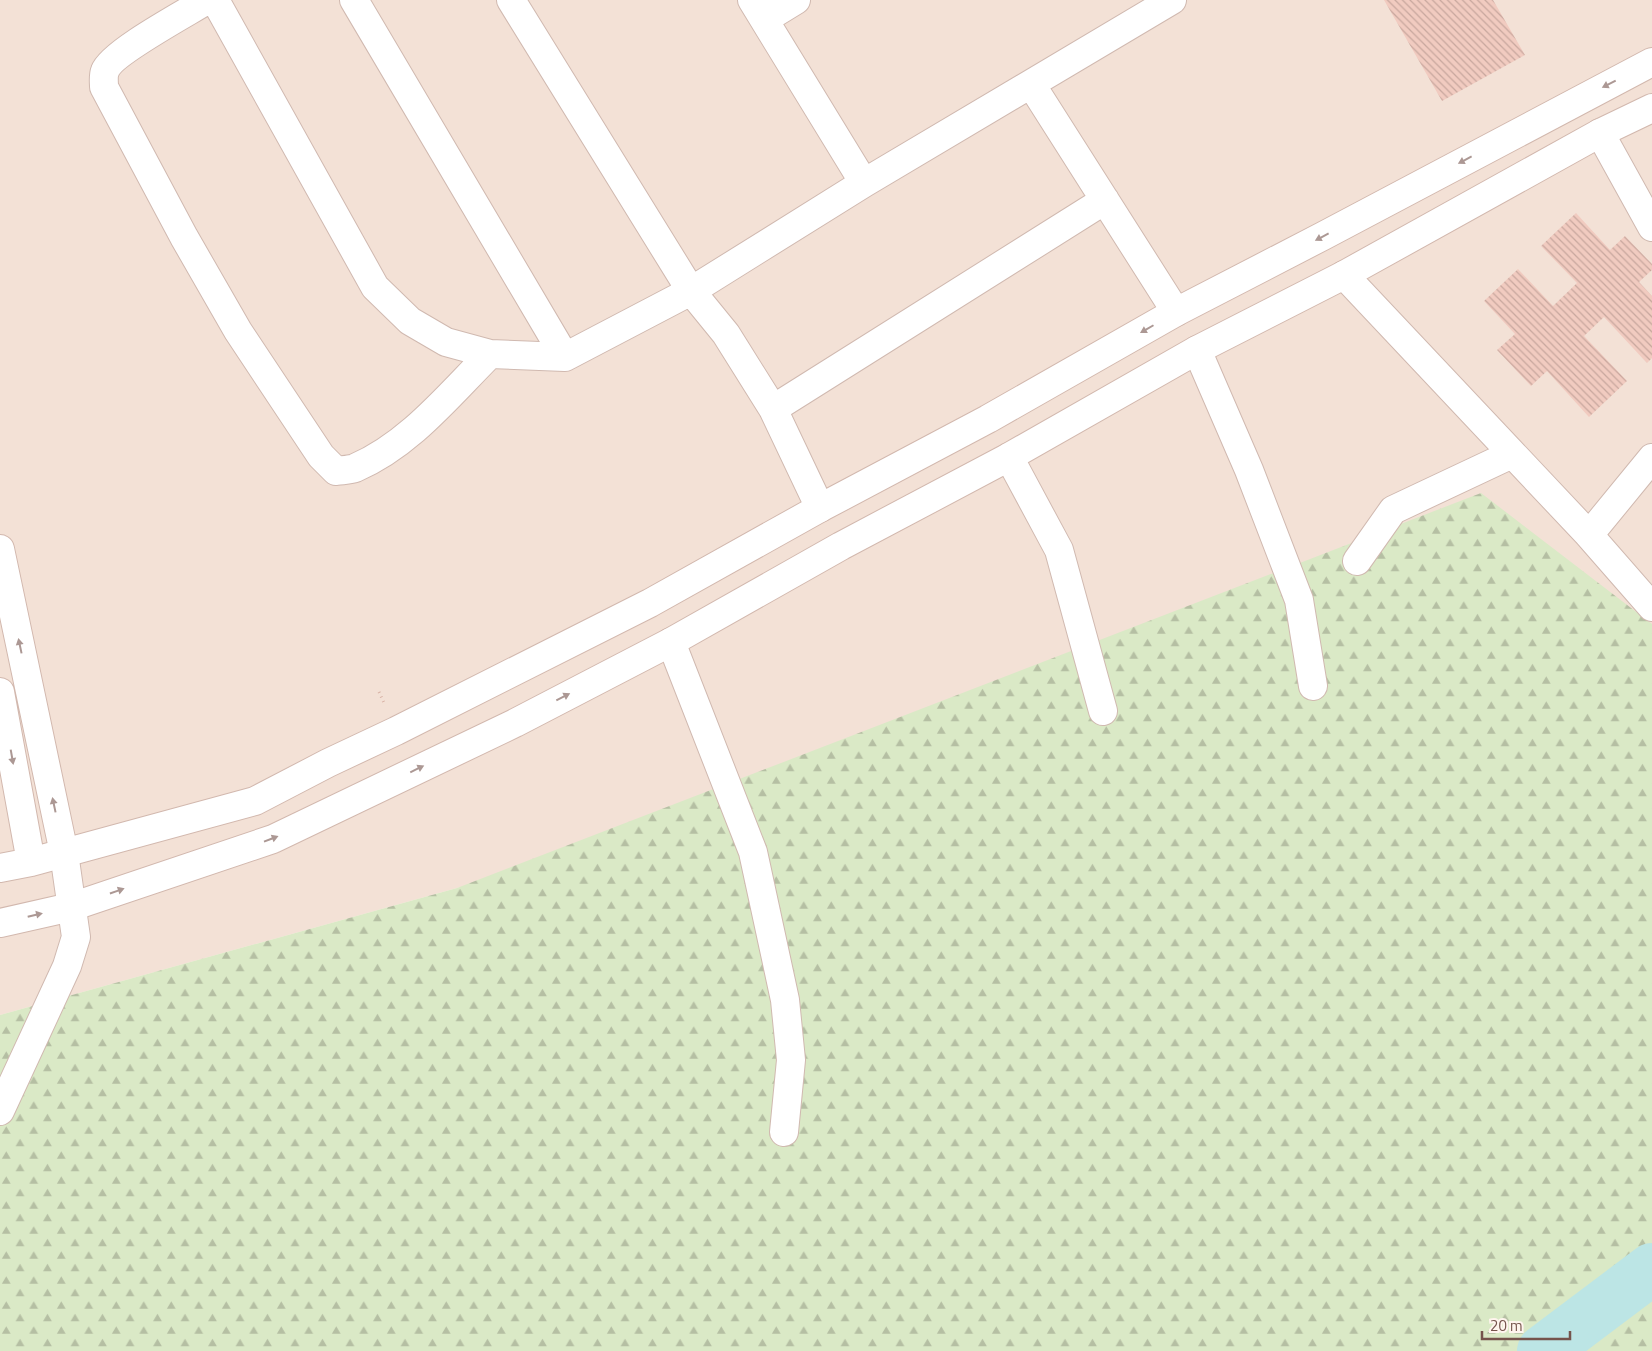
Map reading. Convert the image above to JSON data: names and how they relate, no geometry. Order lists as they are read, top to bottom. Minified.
{"scale_bar":"20 m"}
